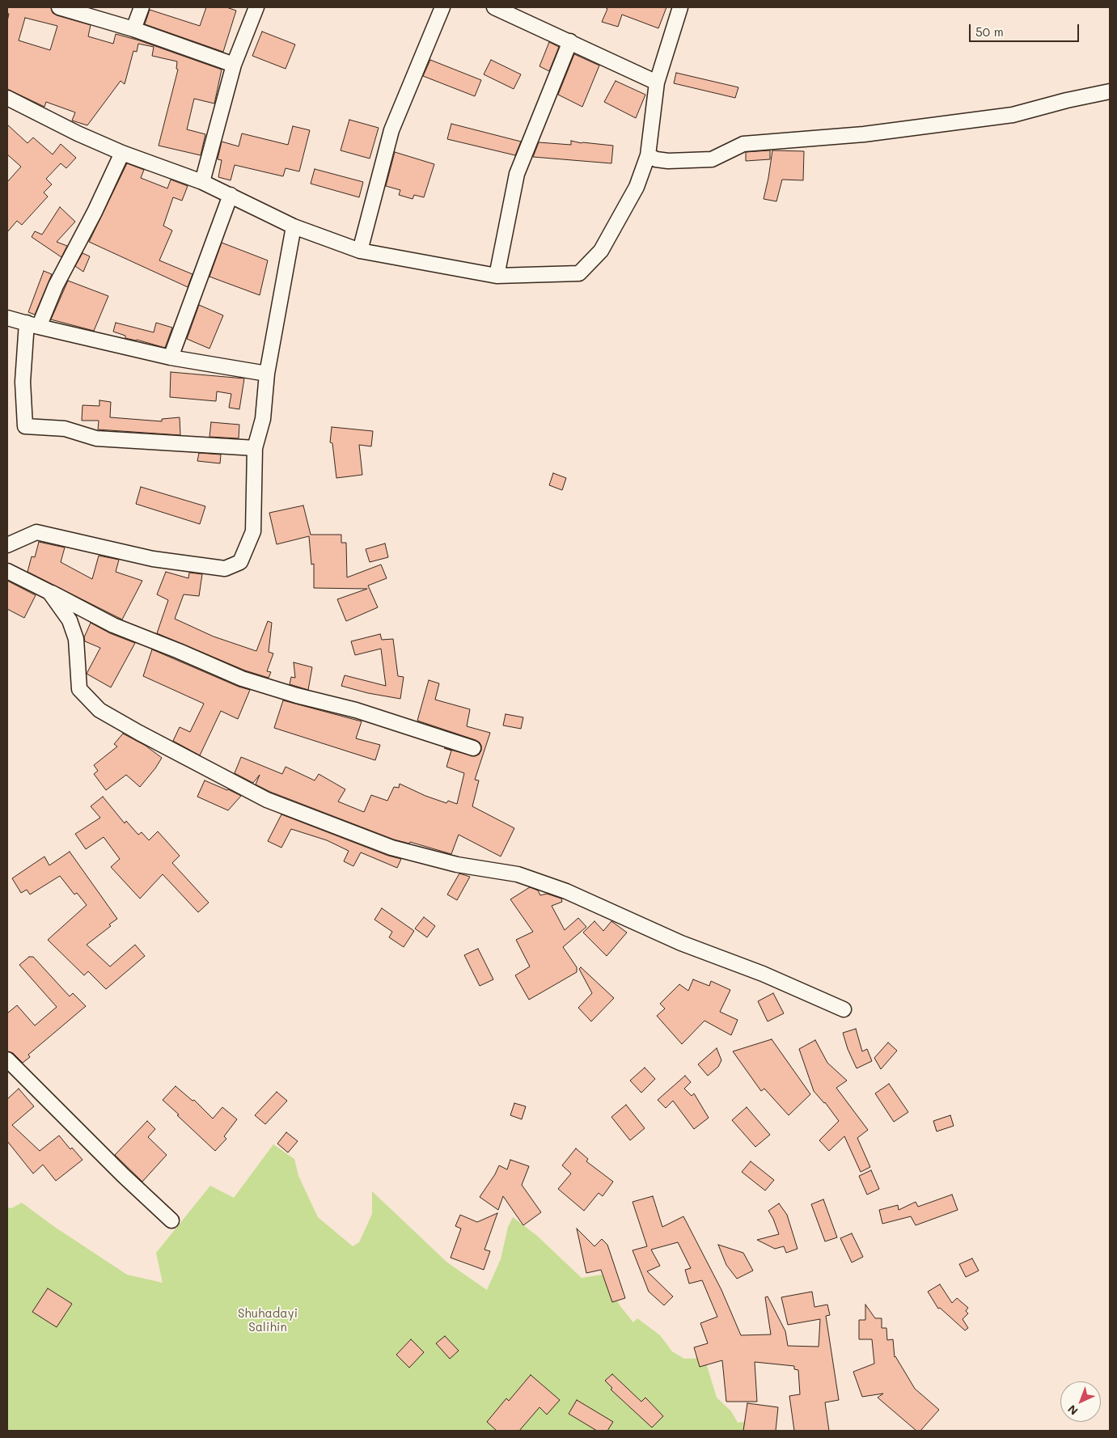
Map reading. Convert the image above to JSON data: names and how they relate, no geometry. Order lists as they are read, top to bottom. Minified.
{"parks":["Shuhadayi Salihin"],"scale_bar":"50 m","north":"bottom left"}
